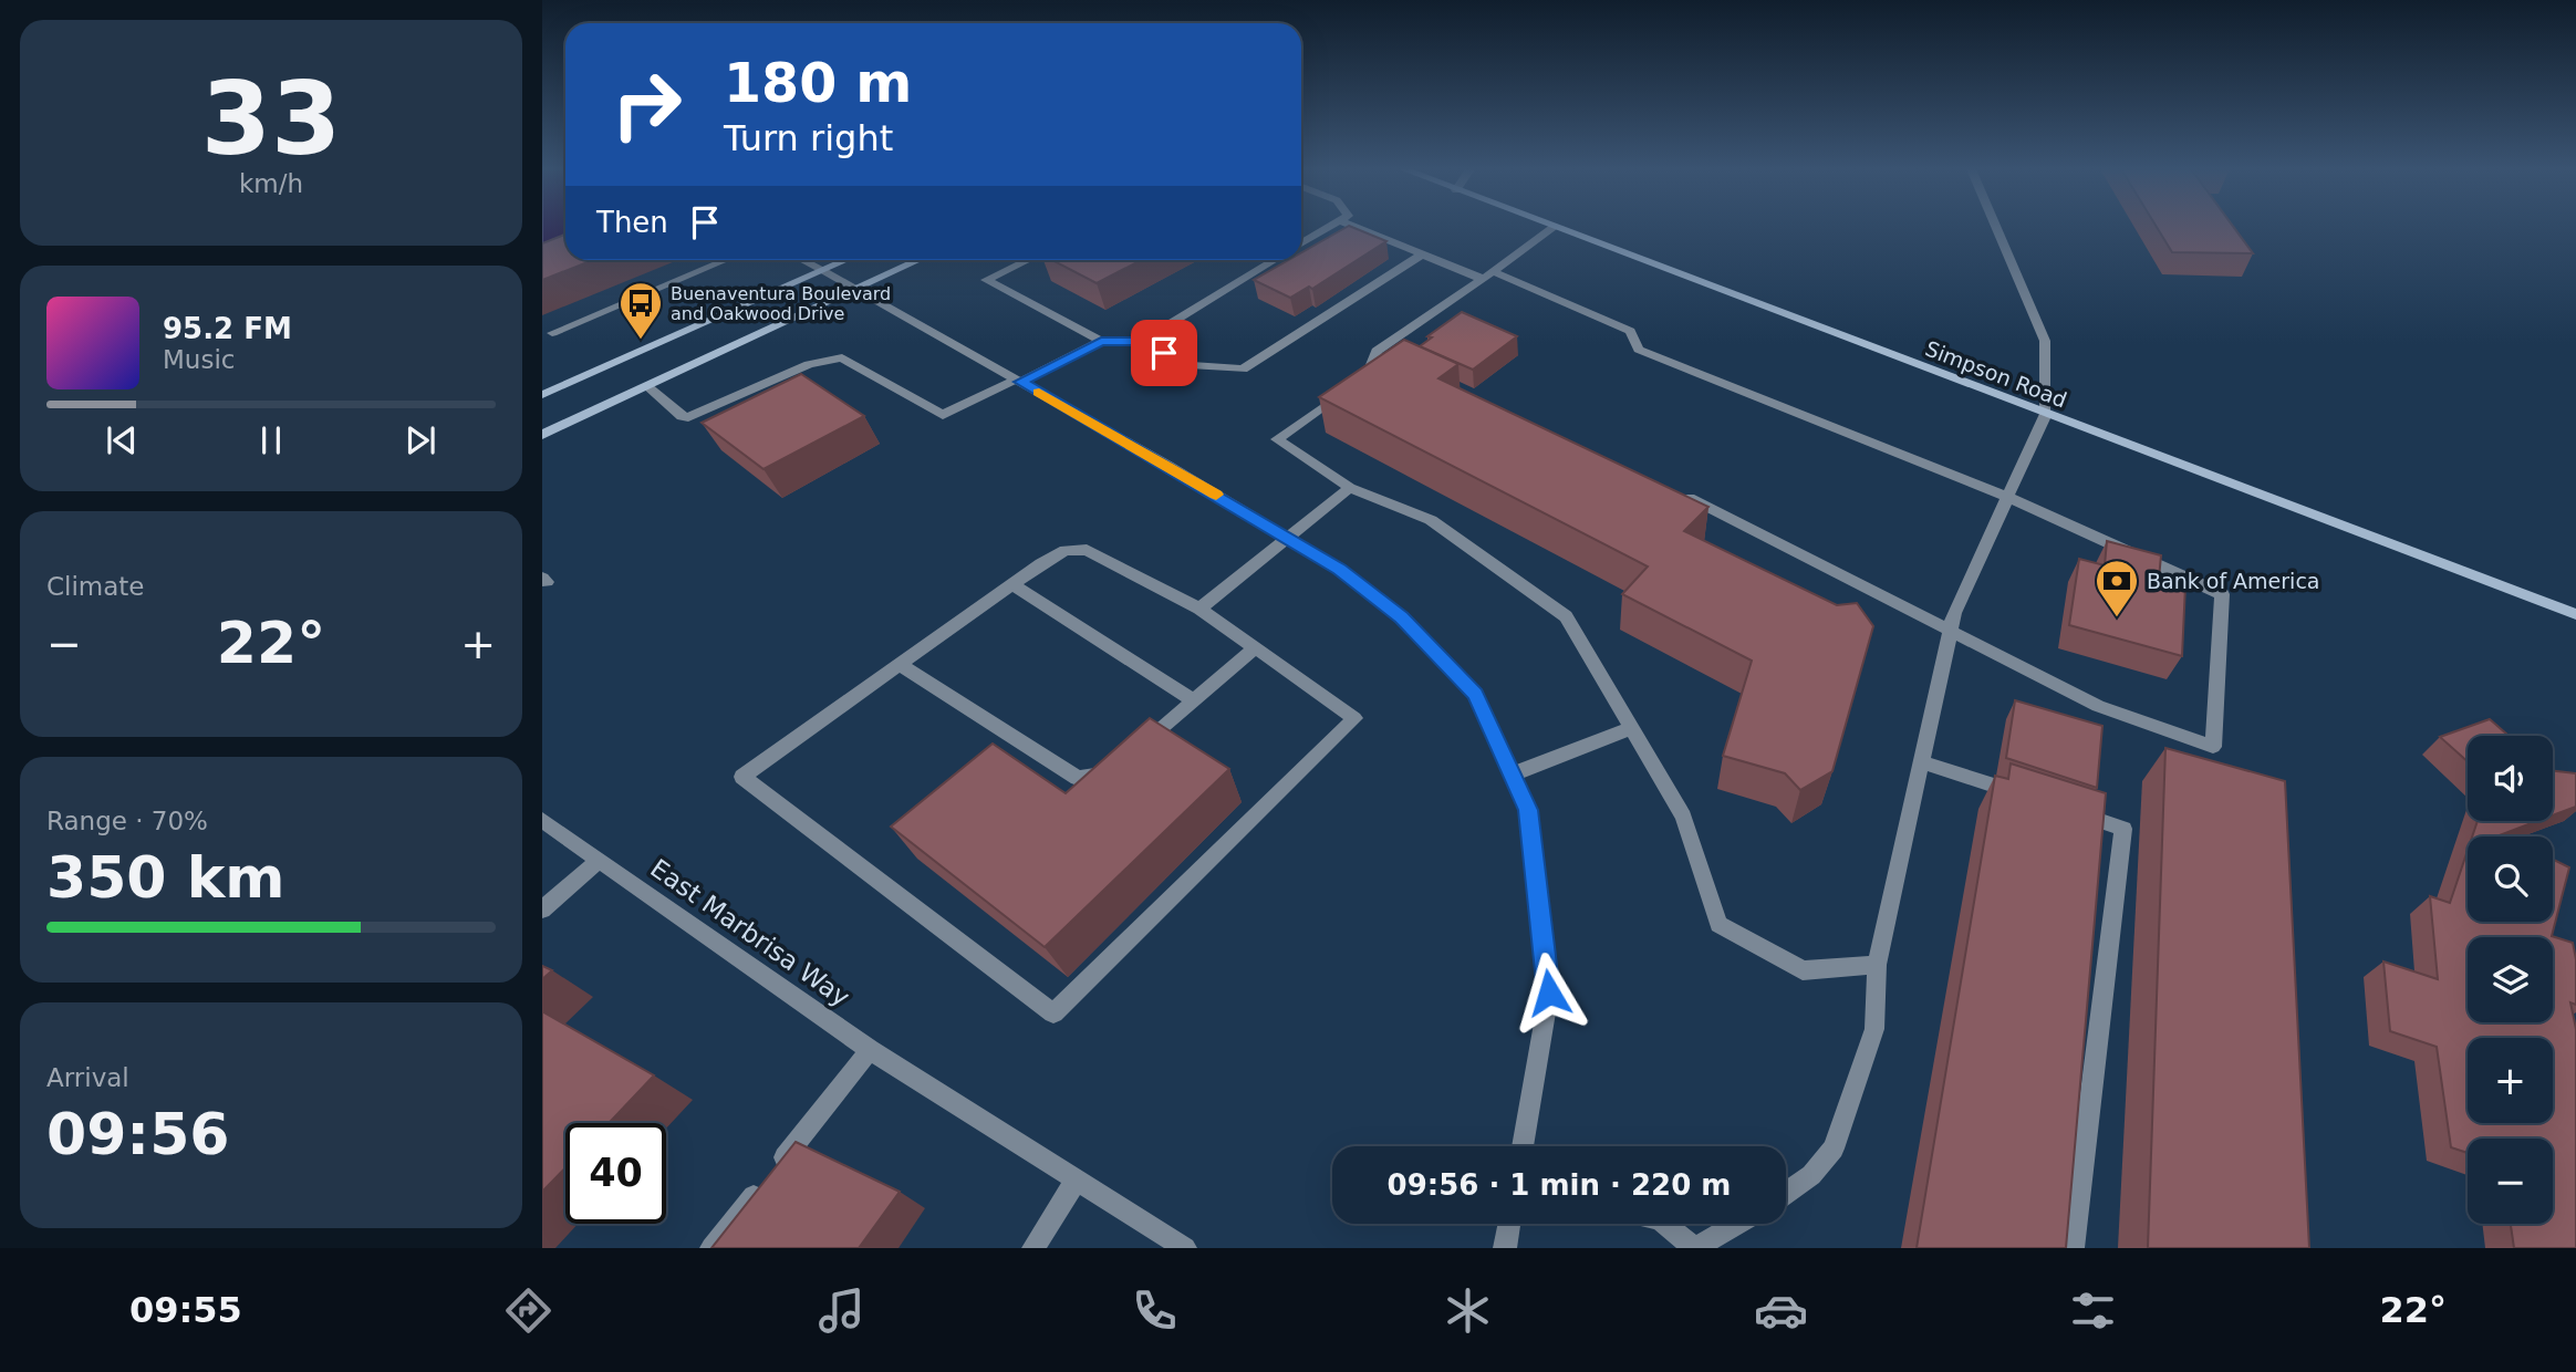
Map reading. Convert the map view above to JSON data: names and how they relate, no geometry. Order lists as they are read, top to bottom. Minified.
{"streets":{"main road":["Simpson Road"],"street":["East Marbrisa Way"]},"places":{"bus stop":["Buenaventura Boulevard and Oakwood Drive"],"bank":["Bank of America"]},"page":{"tile":[["33","km/h"],"Climate",["Range · 70%","350 km"],["Arrival","09:56"]],"turn":["180 m","Turn right"],"then":"Then","song":["95.2 FM","Music"],"heat":["−","22°","+"],"map_buttons":["+","−"],"limit":"40","trip":"09:56 · 1 min · 220 m","tabs":["09:55","22°"]}}
